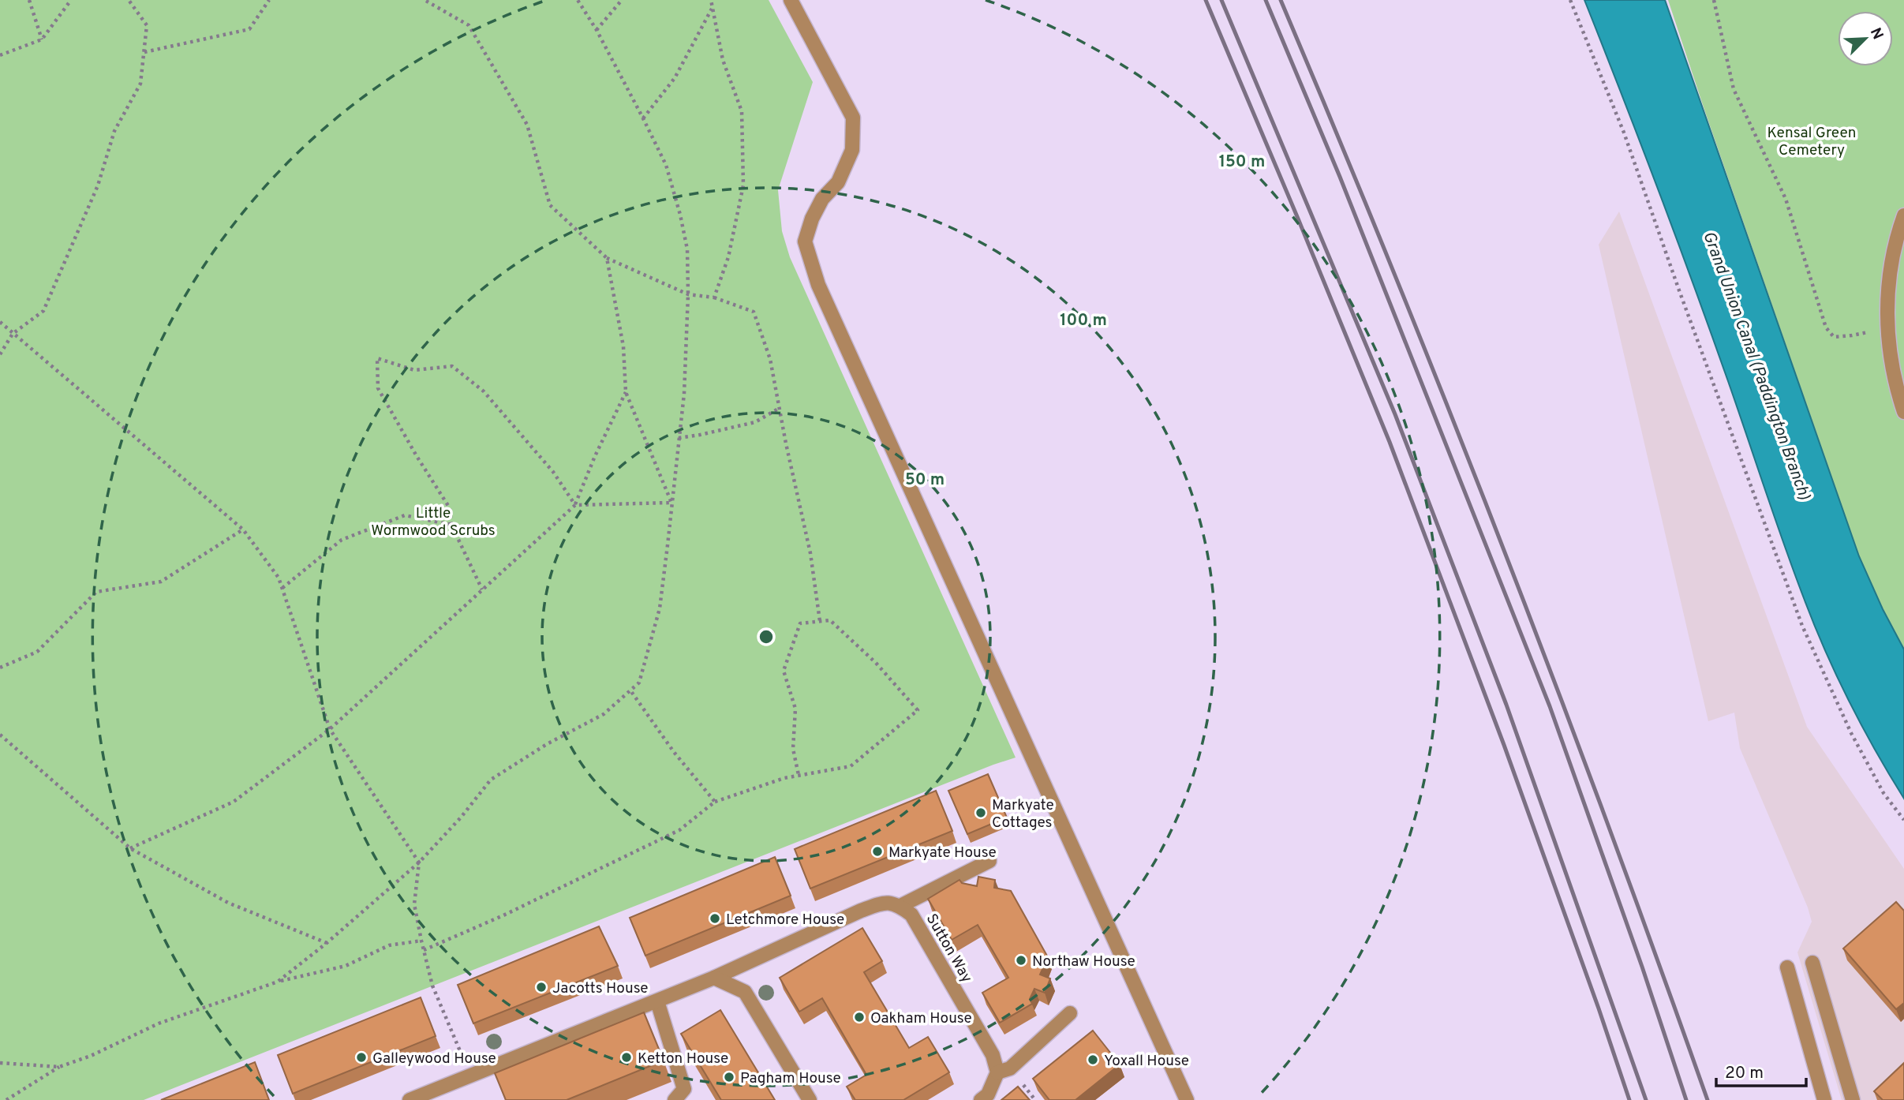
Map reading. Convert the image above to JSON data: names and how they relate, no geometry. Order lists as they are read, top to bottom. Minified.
{"streets":{"street":["Sutton Way"]},"water":["Grand Union Canal (Paddington Branch)"],"parks":["Kensal Green Cemetery","Little Wormwood Scrubs"],"places":["Markyate Cottages","Markyate House","Letchmore House","Northaw House","Jacotts House","Oakham House","Galleywood House","Ketton House","Yoxall House","Pagham House"],"scale_bar":"20 m","north":"top right","rings":["150 m","100 m","50 m"]}
